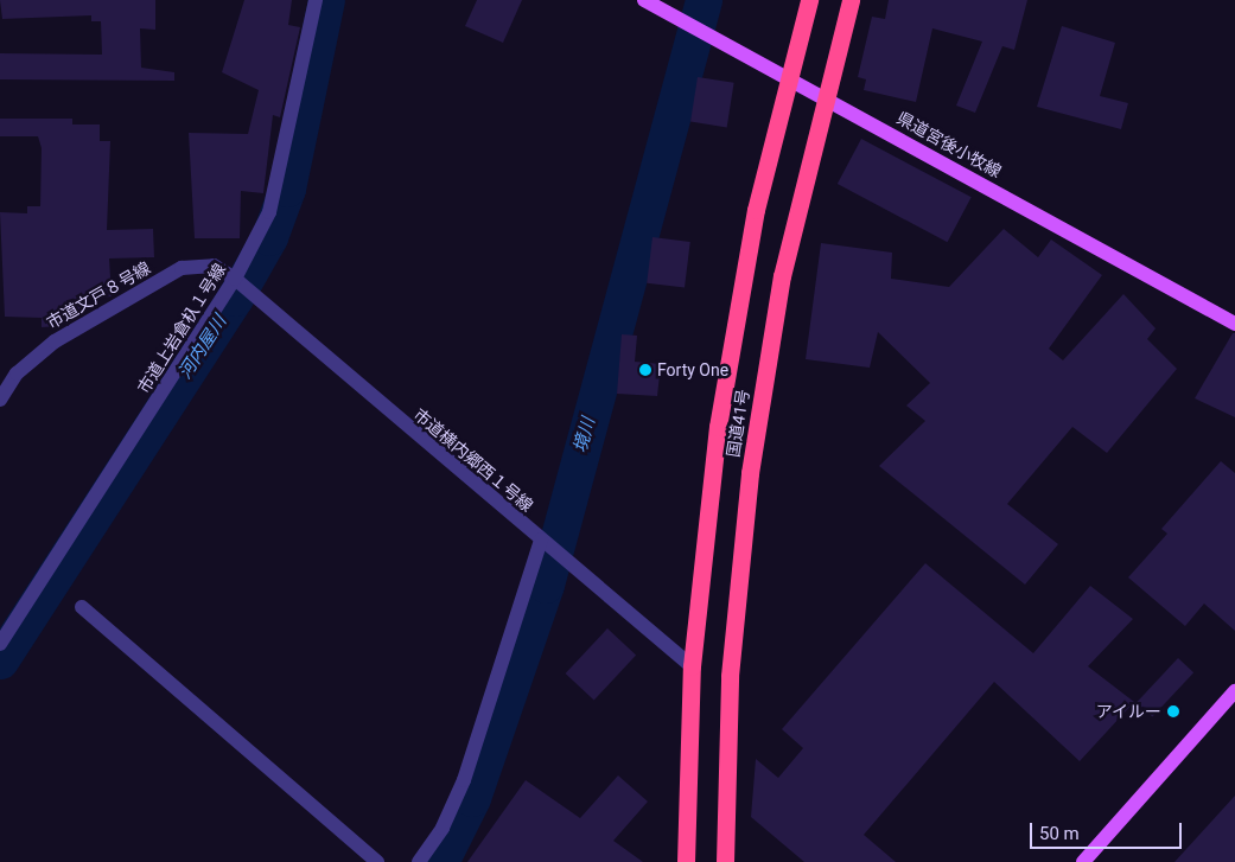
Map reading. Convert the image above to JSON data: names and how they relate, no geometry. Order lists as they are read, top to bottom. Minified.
{"streets":{"highway":["国道41号"],"main road":["県道宮後小牧線"],"street":["市道文戸８号線","市道上岩倉杁１号線","市道横内郷西１号線"]},"crossings":[["県道宮後小牧線","国道41号"],["市道文戸８号線","市道上岩倉杁１号線"],["市道文戸８号線","市道横内郷西１号線"],["市道上岩倉杁１号線","市道横内郷西１号線"],["国道41号","市道横内郷西１号線"]],"water":["河内屋川","境川"],"places":["Forty One","アイルー"],"scale_bar":"50 m"}
